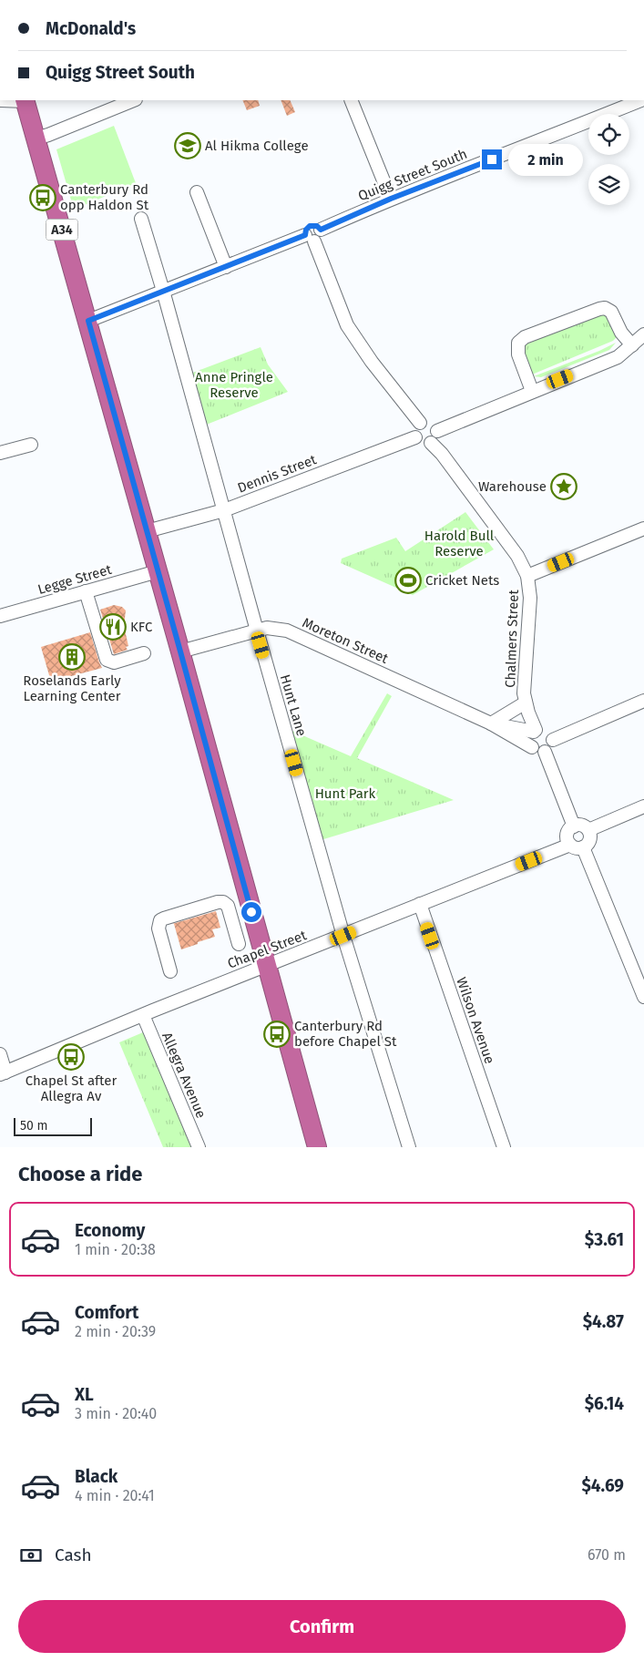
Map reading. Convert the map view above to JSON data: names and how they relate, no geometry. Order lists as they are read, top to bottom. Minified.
{"streets":{"highway":["A34"],"street":["Quigg Street South","Dennis Street","Legge Street","Chalmers Street","Moreton Street","Hunt Lane","Chapel Street","Wilson Avenue","Allegra Avenue"]},"crossings":[["A34","Dennis Street"],["A34","Legge Street"],["A34","Moreton Street"],["A34","Chapel Street"],["Dennis Street","Chalmers Street"],["Dennis Street","Hunt Lane"],["Chalmers Street","Moreton Street"],["Moreton Street","Hunt Lane"],["Hunt Lane","Chapel Street"],["Chapel Street","Wilson Avenue"],["Chapel Street","Allegra Avenue"]],"parks":["Anne Pringle Reserve","Harold Bull Reserve","Hunt Park"],"places":{"school or university":["Al Hikma College"],"bus stop":["Canterbury Rd opp Haldon St","Canterbury Rd before Chapel St","Chapel St after Allegra Av"],"place":["Warehouse"],"sports":["Cricket Nets"],"restaurant":["KFC"],"building":["Roselands Early Learning Center"]},"scale_bar":"50 m","page":{"banner":["McDonald's","Quigg Street South"],"bubble":"2 min","scale":"50 m","heading":"Choose a ride","list":[{"name":"Economy","note":"1 min · 20:38","value":"$3.61"},{"name":"Comfort","note":"2 min · 20:39","value":"$4.87"},{"name":"XL","note":"3 min · 20:40","value":"$6.14"},{"name":"Black","note":"4 min · 20:41","value":"$4.69"}],"pay":["Cash","670 m"],"buttons":"Confirm"}}
